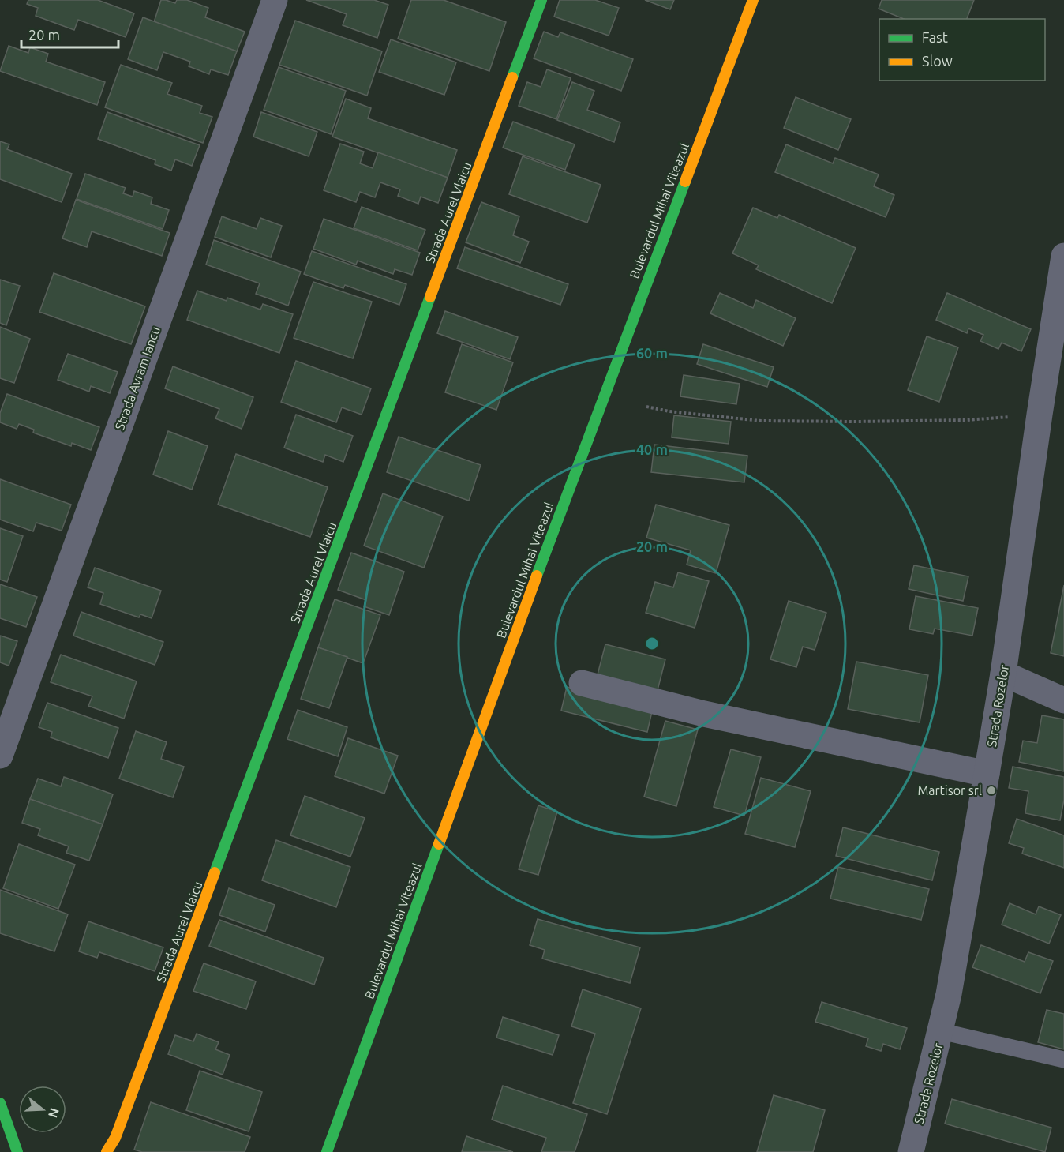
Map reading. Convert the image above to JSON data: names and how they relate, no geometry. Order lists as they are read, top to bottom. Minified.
{"streets":{"main road":["Bulevardul Mihai Viteazul","Strada Aurel Vlaicu"],"street":["Strada Avram Iancu","Strada Rozelor"]},"places":["Martisor srl"],"legend":["Fast","Slow"],"scale_bar":"20 m","north":"right","rings":["60 m","40 m","20 m"]}
